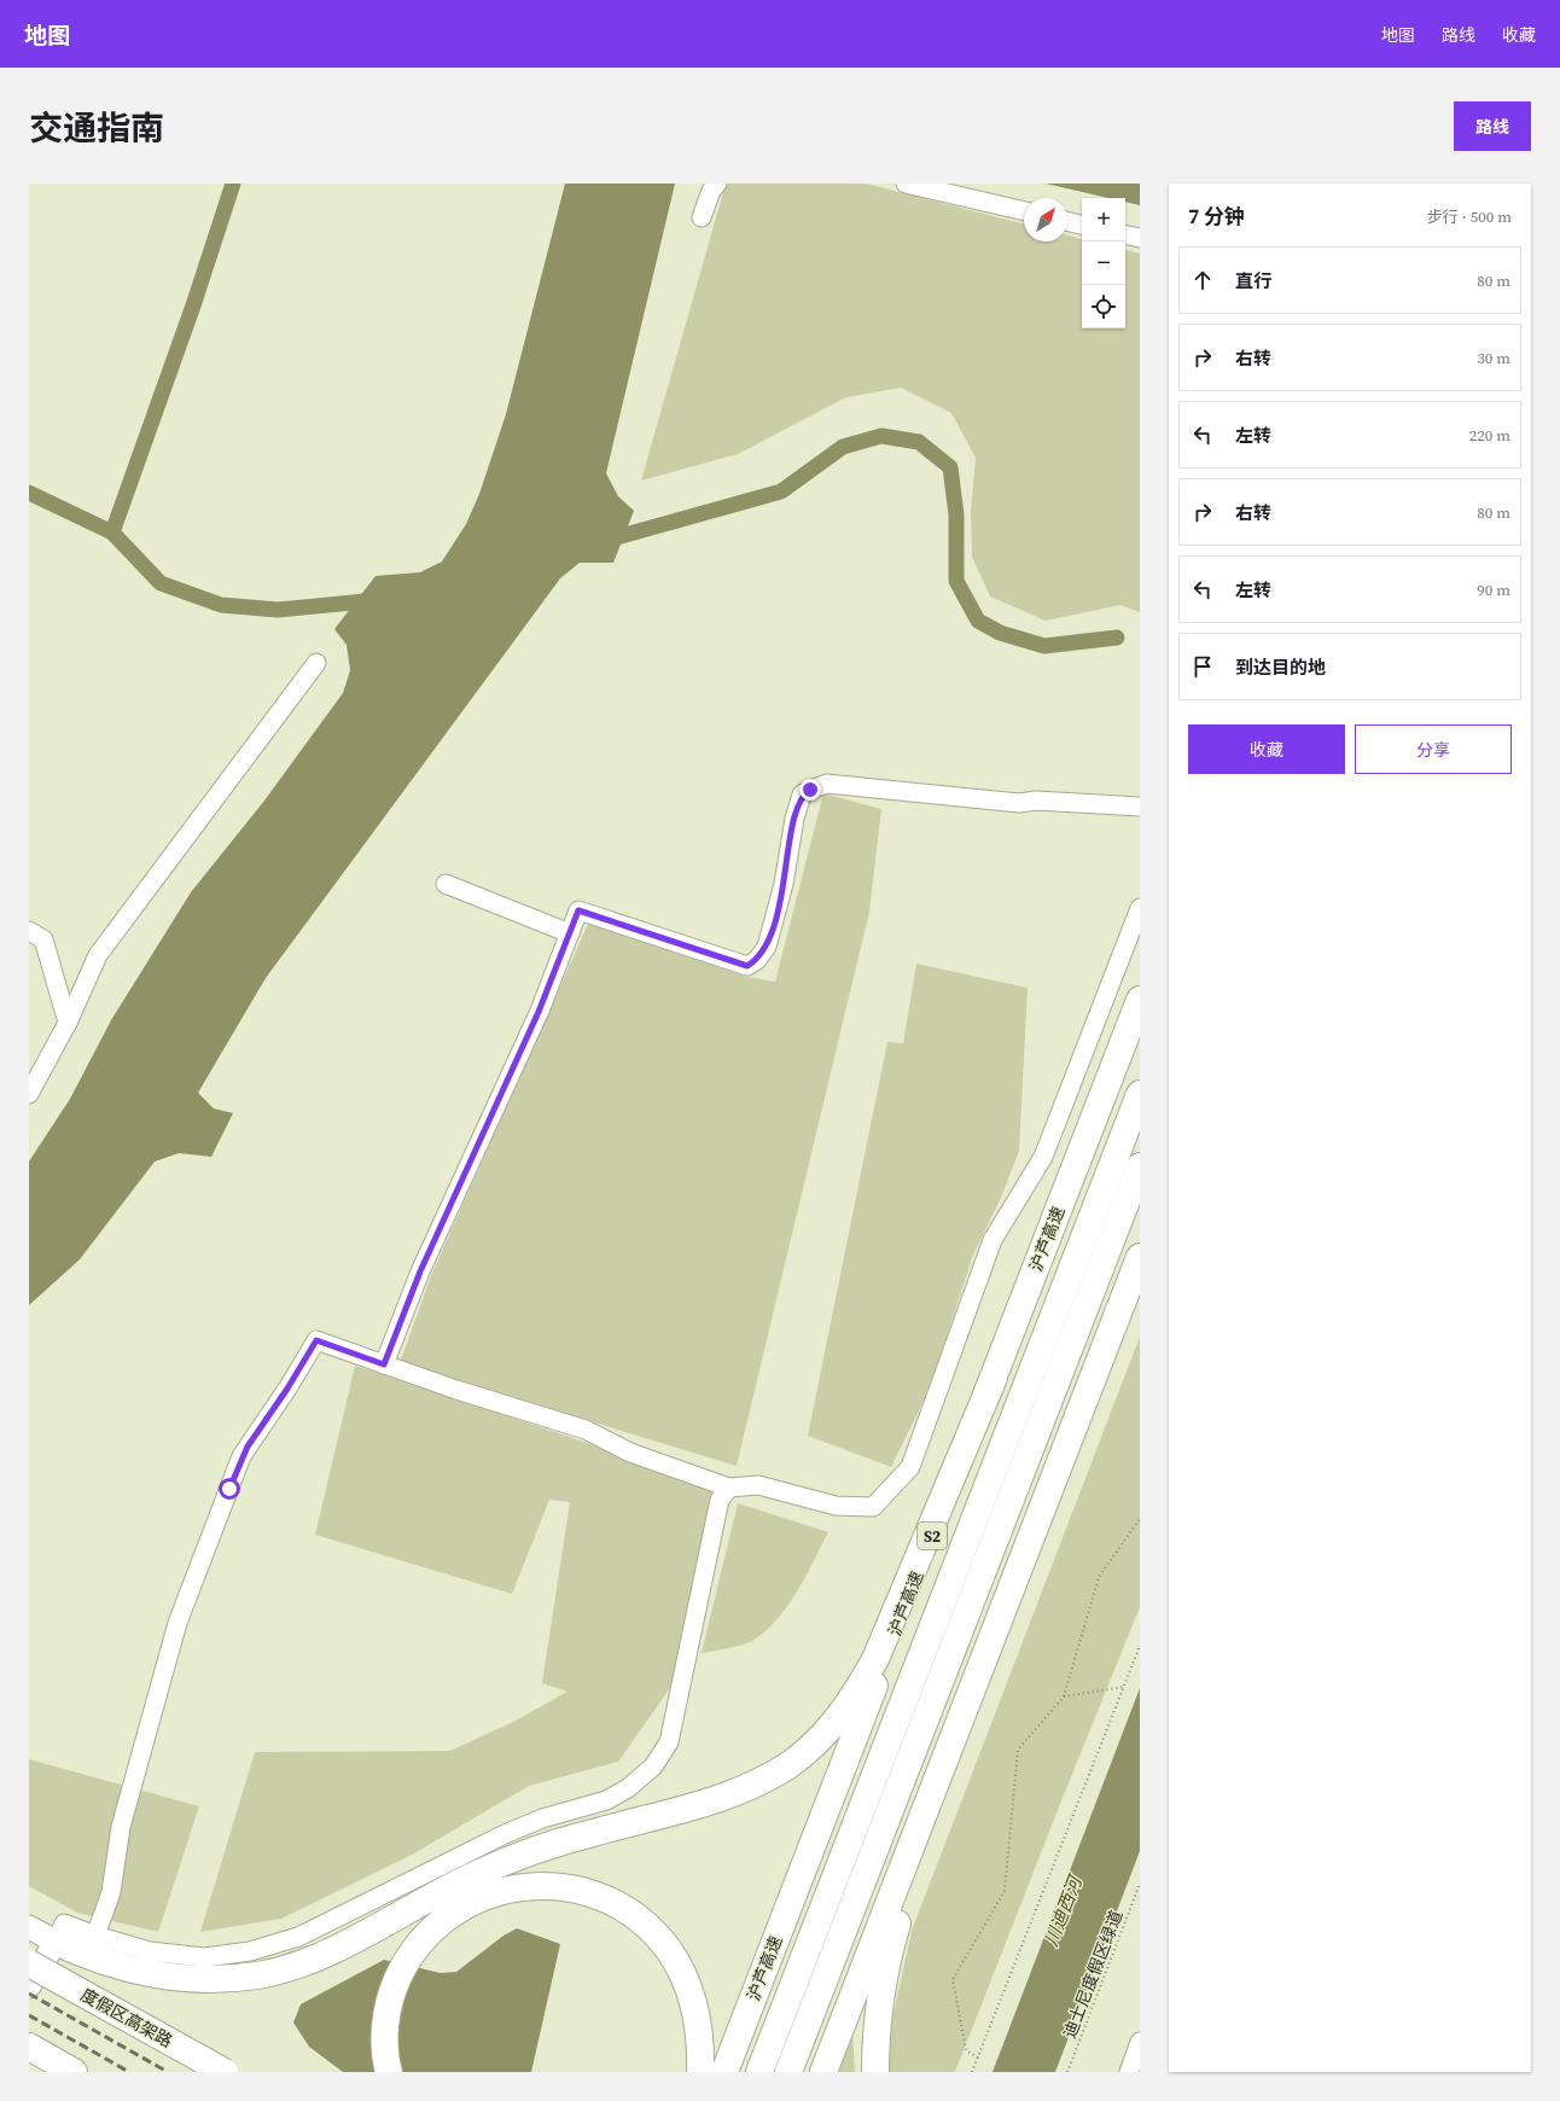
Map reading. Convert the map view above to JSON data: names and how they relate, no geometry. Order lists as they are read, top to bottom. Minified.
{"streets":{"highway":["沪芦高速","S2","度假区高架路"],"path":["迪士尼度假区绿道"]},"water":["川迪西河"],"north":"top right","page":{"header":"地图","nav":["地图","路线","收藏"],"title":"交通指南","buttons":["路线",["收藏","分享"]],"heading":["7 分钟","步行 · 500 m"],"map_buttons":["+","−"],"list":[["直行","80 m"],["右转","30 m"],["左转","220 m"],["右转","80 m"],["左转","90 m"],"到达目的地"]}}
